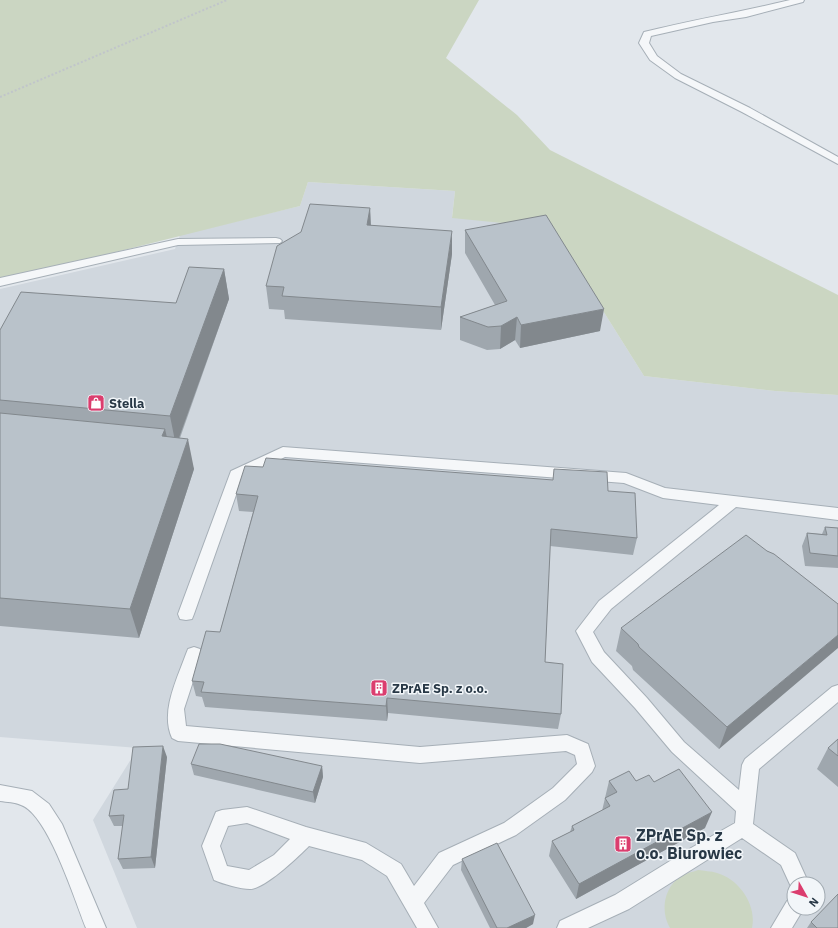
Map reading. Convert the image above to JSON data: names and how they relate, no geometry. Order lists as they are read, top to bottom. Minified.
{"places":{"shop":["Stella"],"building":["ZPrAE Sp. z o.o.","ZPrAE Sp. z o.o. Biurowiec"]},"north":"bottom right"}
